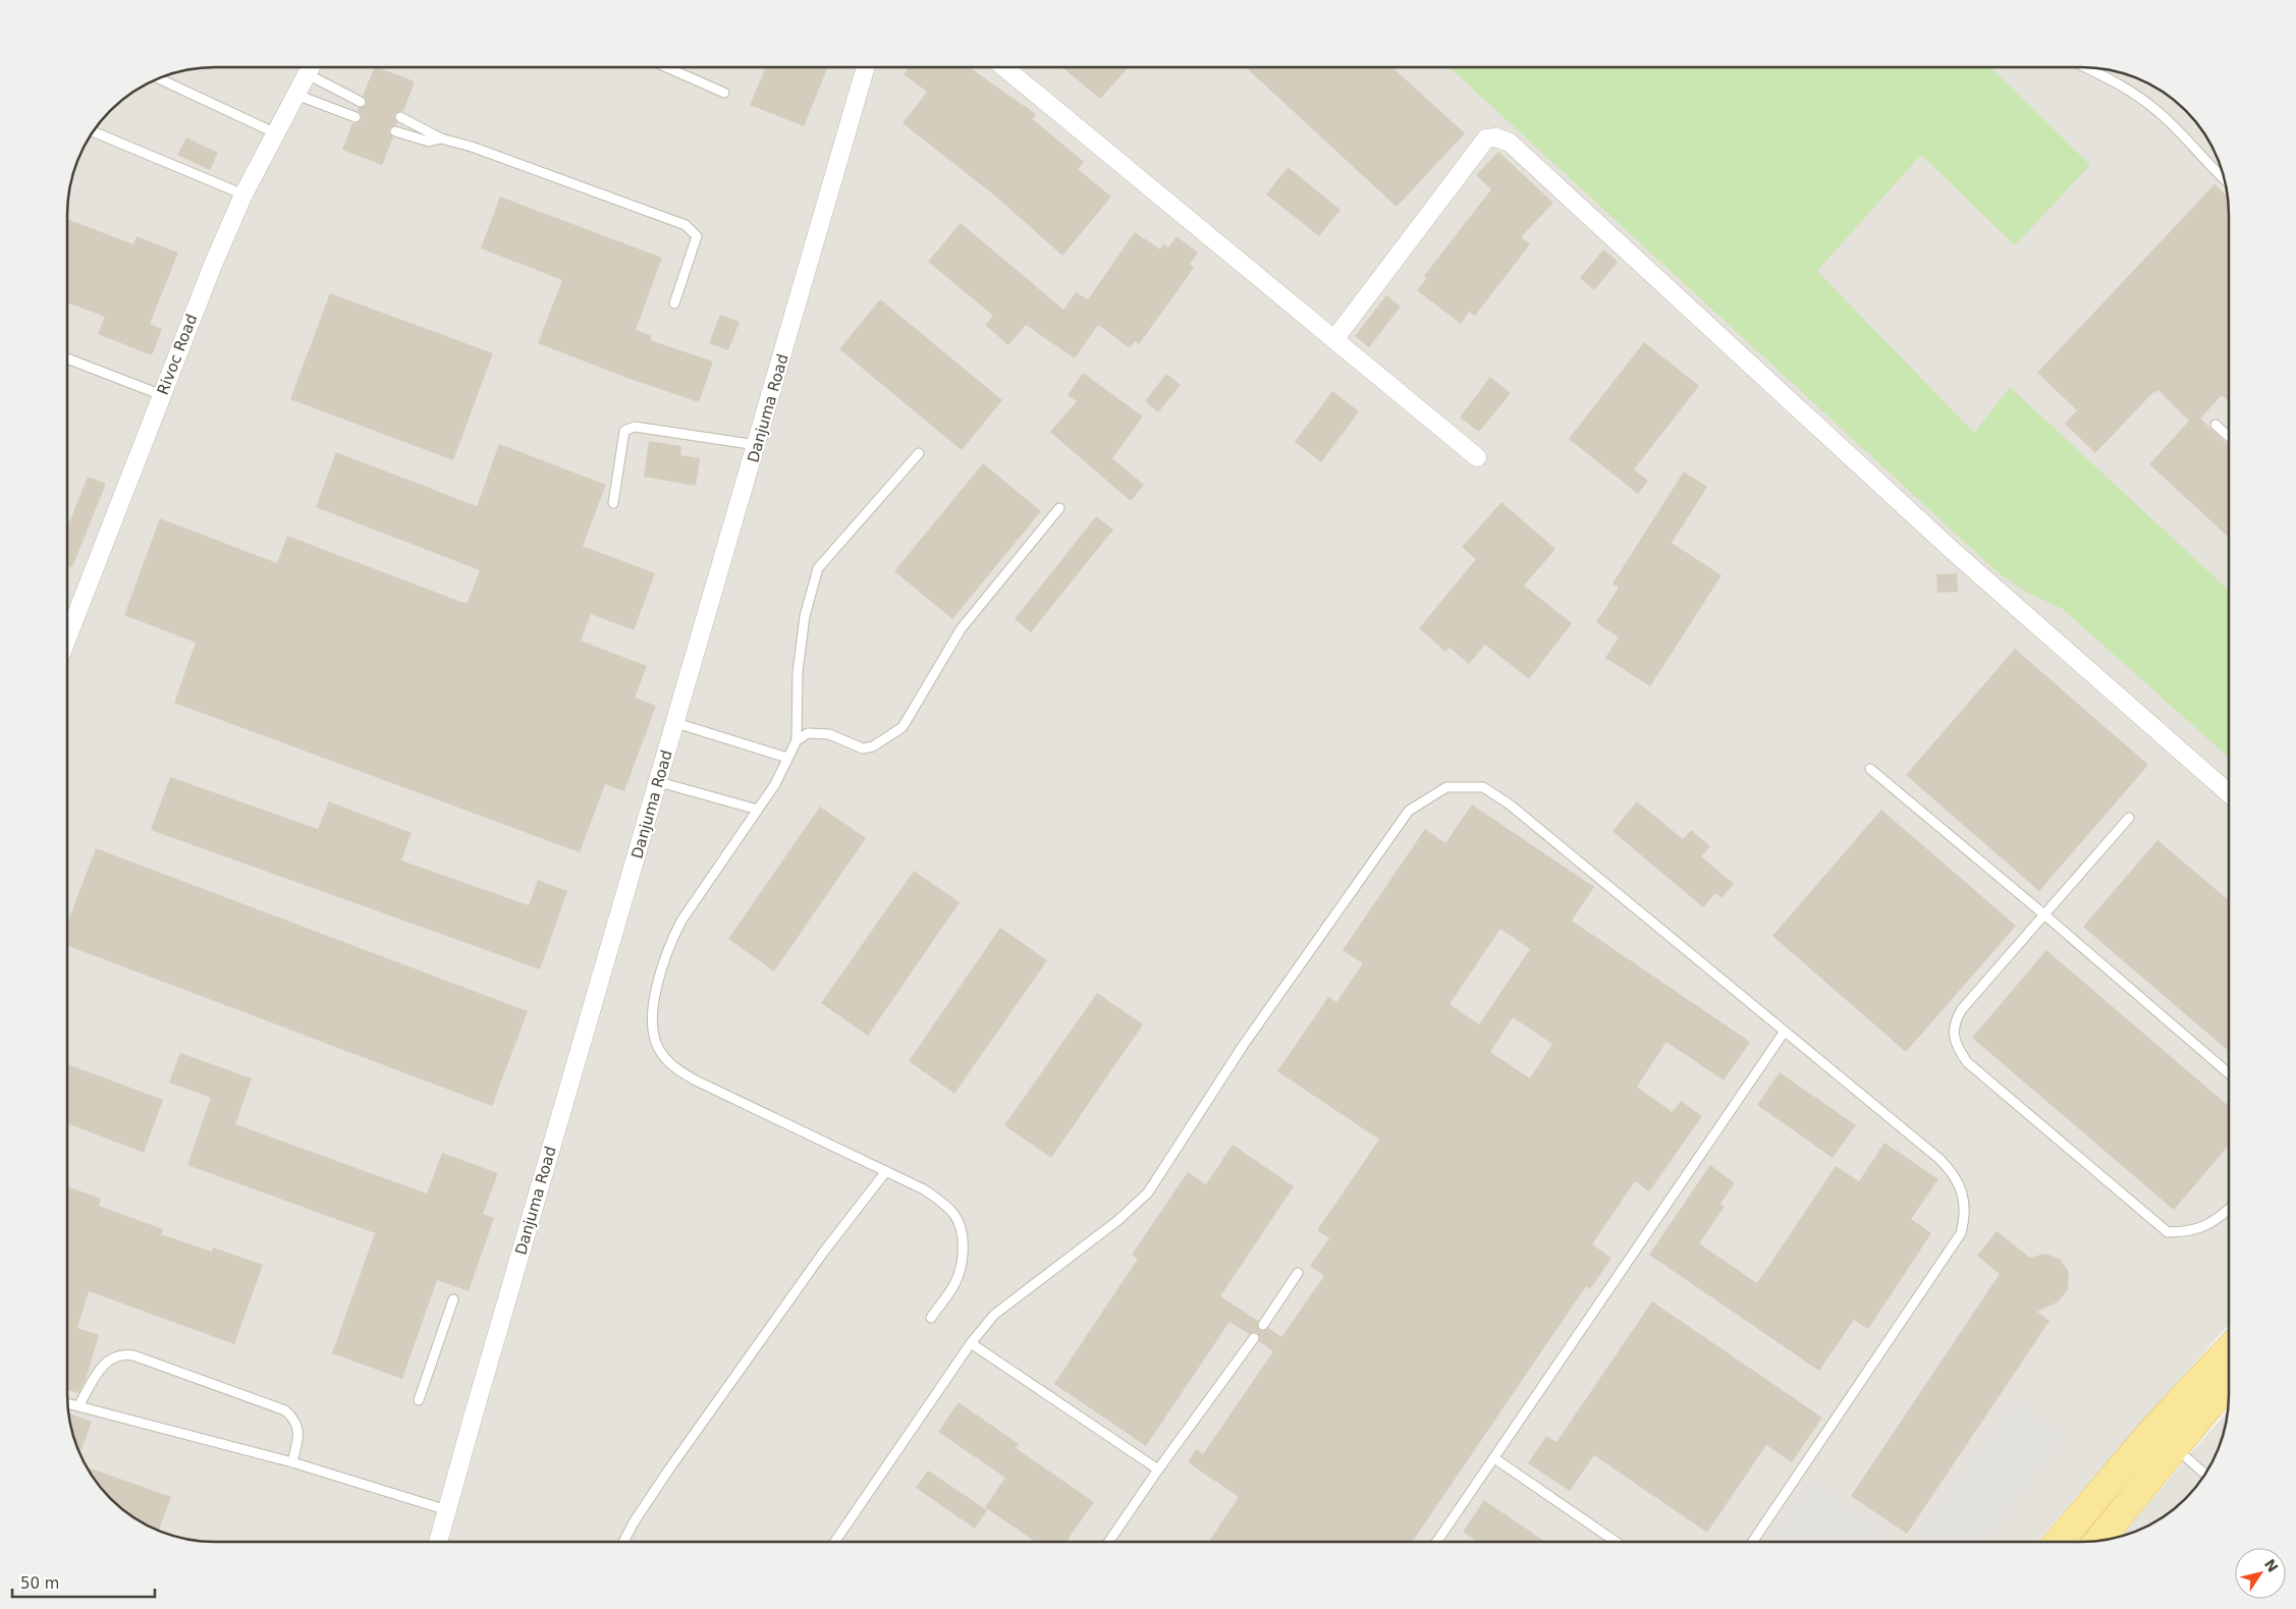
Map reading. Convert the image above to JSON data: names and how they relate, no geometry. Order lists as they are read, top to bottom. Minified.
{"streets":{"street":["Rivoc Road","Danjuma Road"]},"scale_bar":"50 m","north":"top right"}
